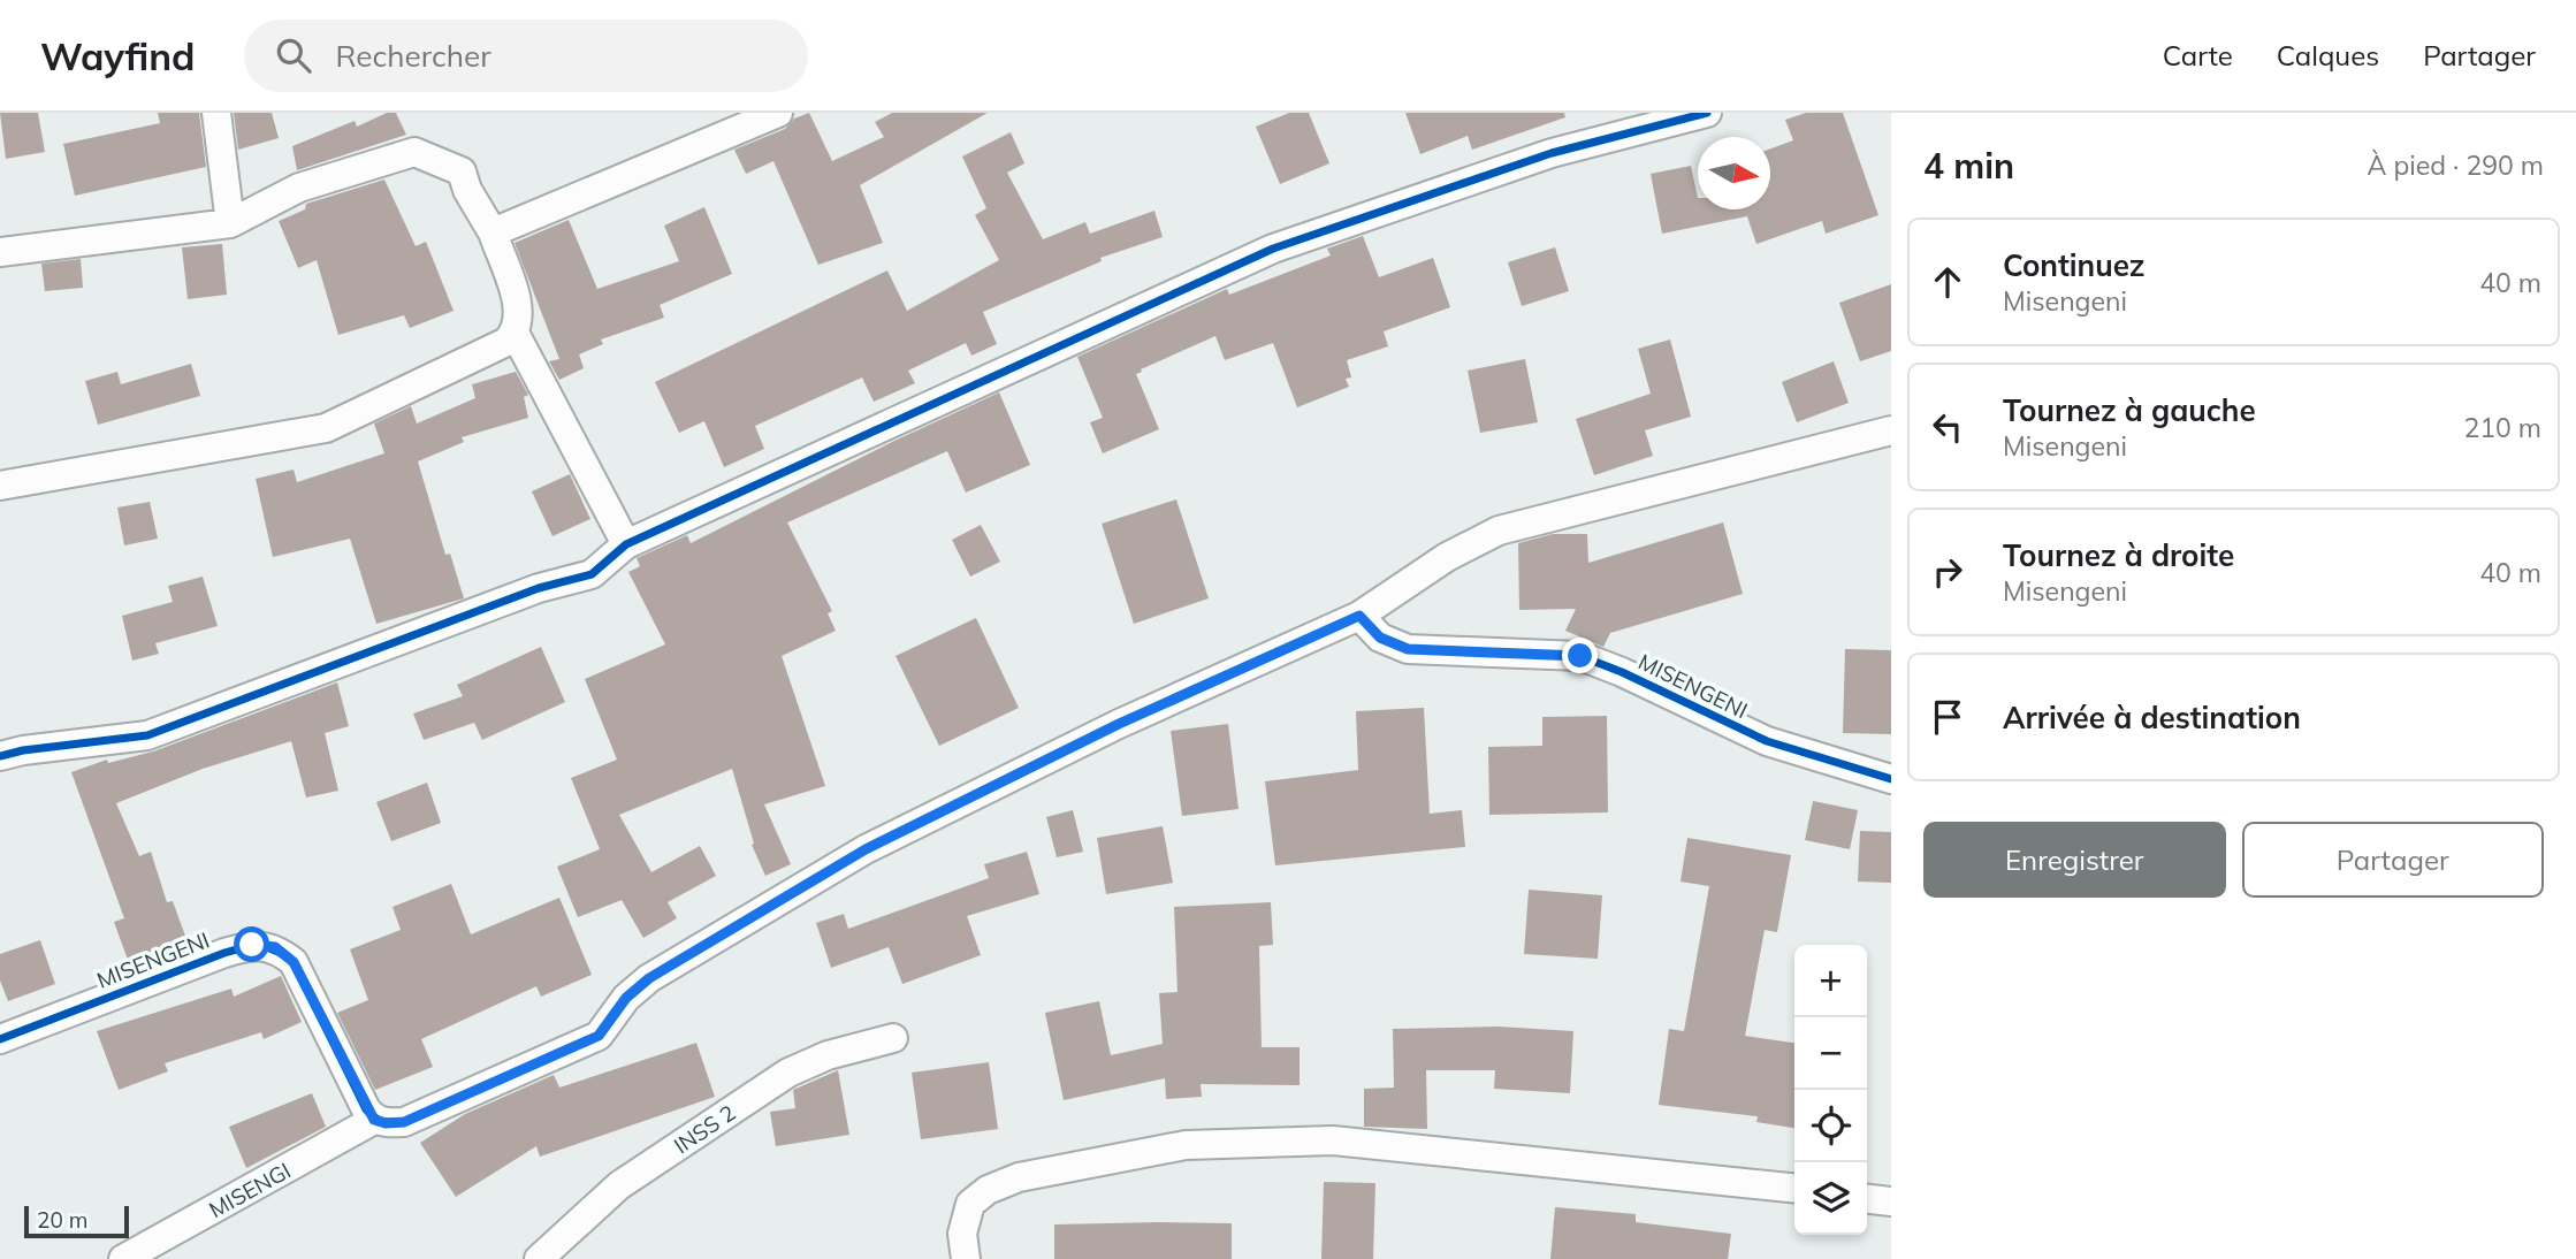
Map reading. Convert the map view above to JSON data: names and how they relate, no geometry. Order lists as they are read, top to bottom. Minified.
{"streets":{"street":["MISENGENI","INSS 2","MISENGI"]},"crossings":[["MISENGENI","MISENGI"]],"scale_bar":"20 m","north":"right","page":{"header":"Wayfind","search":"Rechercher","nav":["Carte","Calques","Partager"],"heading":["4 min","À pied · 290 m"],"list":[["Continuez","Misengeni","40 m"],["Tournez à gauche","Misengeni","210 m"],["Tournez à droite","Misengeni","40 m"],"Arrivée à destination"],"buttons":["Enregistrer","Partager"],"map_buttons":["+","−"],"scale":"20 m"}}
